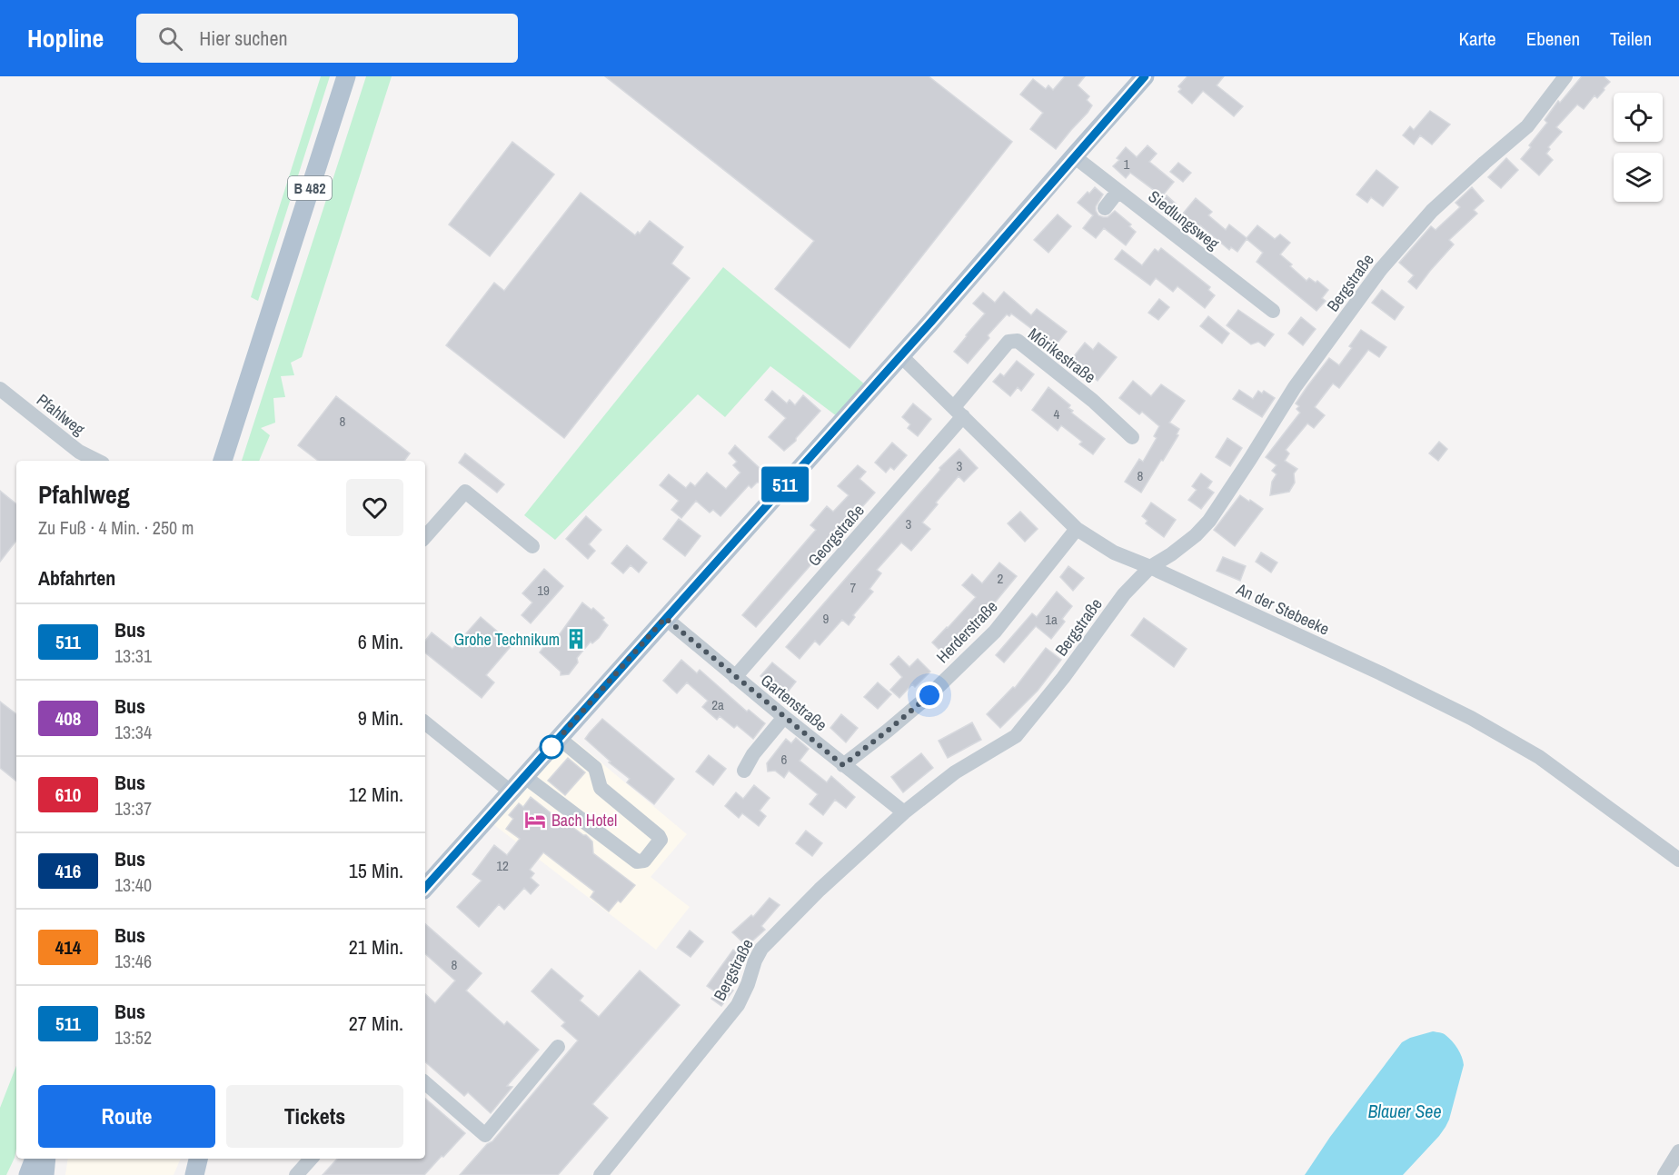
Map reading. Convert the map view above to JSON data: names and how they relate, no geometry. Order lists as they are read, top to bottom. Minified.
{"streets":{"main road":["B 482"],"street":["Siedlungsweg","Bergstraße","Mörikestraße","Pfahlweg","Georgstraße","An der Stebeeke","Herderstraße","Gartenstraße"]},"crossings":[["Bergstraße","An der Stebeeke"],["Bergstraße","Gartenstraße"],["Mörikestraße","Georgstraße"],["Mörikestraße","An der Stebeeke"],["Georgstraße","An der Stebeeke"],["Georgstraße","Gartenstraße"],["An der Stebeeke","Herderstraße"],["Herderstraße","Gartenstraße"]],"water":["Blauer See"],"places":{"building":["Grohe Technikum"],"hotel":["Bach Hotel"]},"lines":["bus line 511"],"house_numbers":["1","4","8","3","8","3","2","7","19","9","1a","2a","6","12","8"],"page":{"header":"Hopline","search":"Hier suchen","nav":["Karte","Ebenen","Teilen"],"on_map":"511","heading":[["Pfahlweg","Zu Fuß · 4 Min. · 250 m"],"Abfahrten"],"list":[{"mark":"511","name":"Bus","note":"13:31","value":"6 Min."},{"mark":"408","name":"Bus","note":"13:34","value":"9 Min."},{"mark":"610","name":"Bus","note":"13:37","value":"12 Min."},{"mark":"416","name":"Bus","note":"13:40","value":"15 Min."},{"mark":"414","name":"Bus","note":"13:46","value":"21 Min."},{"mark":"511","name":"Bus","note":"13:52","value":"27 Min."}],"buttons":["Route","Tickets"]}}
